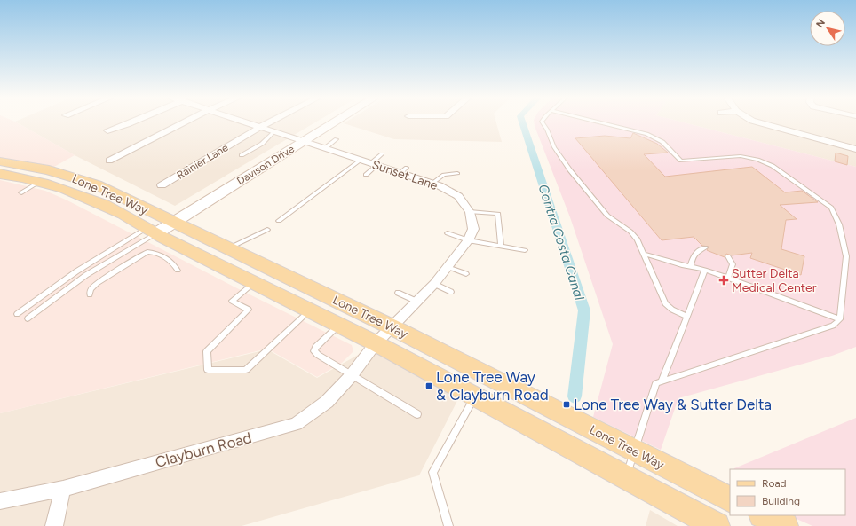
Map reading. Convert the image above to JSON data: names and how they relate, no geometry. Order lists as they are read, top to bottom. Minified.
{"streets":{"main road":["Davison Drive","Lone Tree Way"],"street":["Rainier Lane","Sunset Lane","Clayburn Road"]},"crossings":[["Rainier Lane","Sunset Lane"],["Davison Drive","Sunset Lane"],["Davison Drive","Lone Tree Way"],["Sunset Lane","Lone Tree Way"],["Sunset Lane","Clayburn Road"],["Lone Tree Way","Clayburn Road"]],"water":["Contra Costa Canal"],"places":{"health":["Sutter Delta Medical Center"],"transit":["Lone Tree Way & Clayburn Road","Lone Tree Way & Sutter Delta"]},"legend":["Road","Building"],"north":"top left"}
